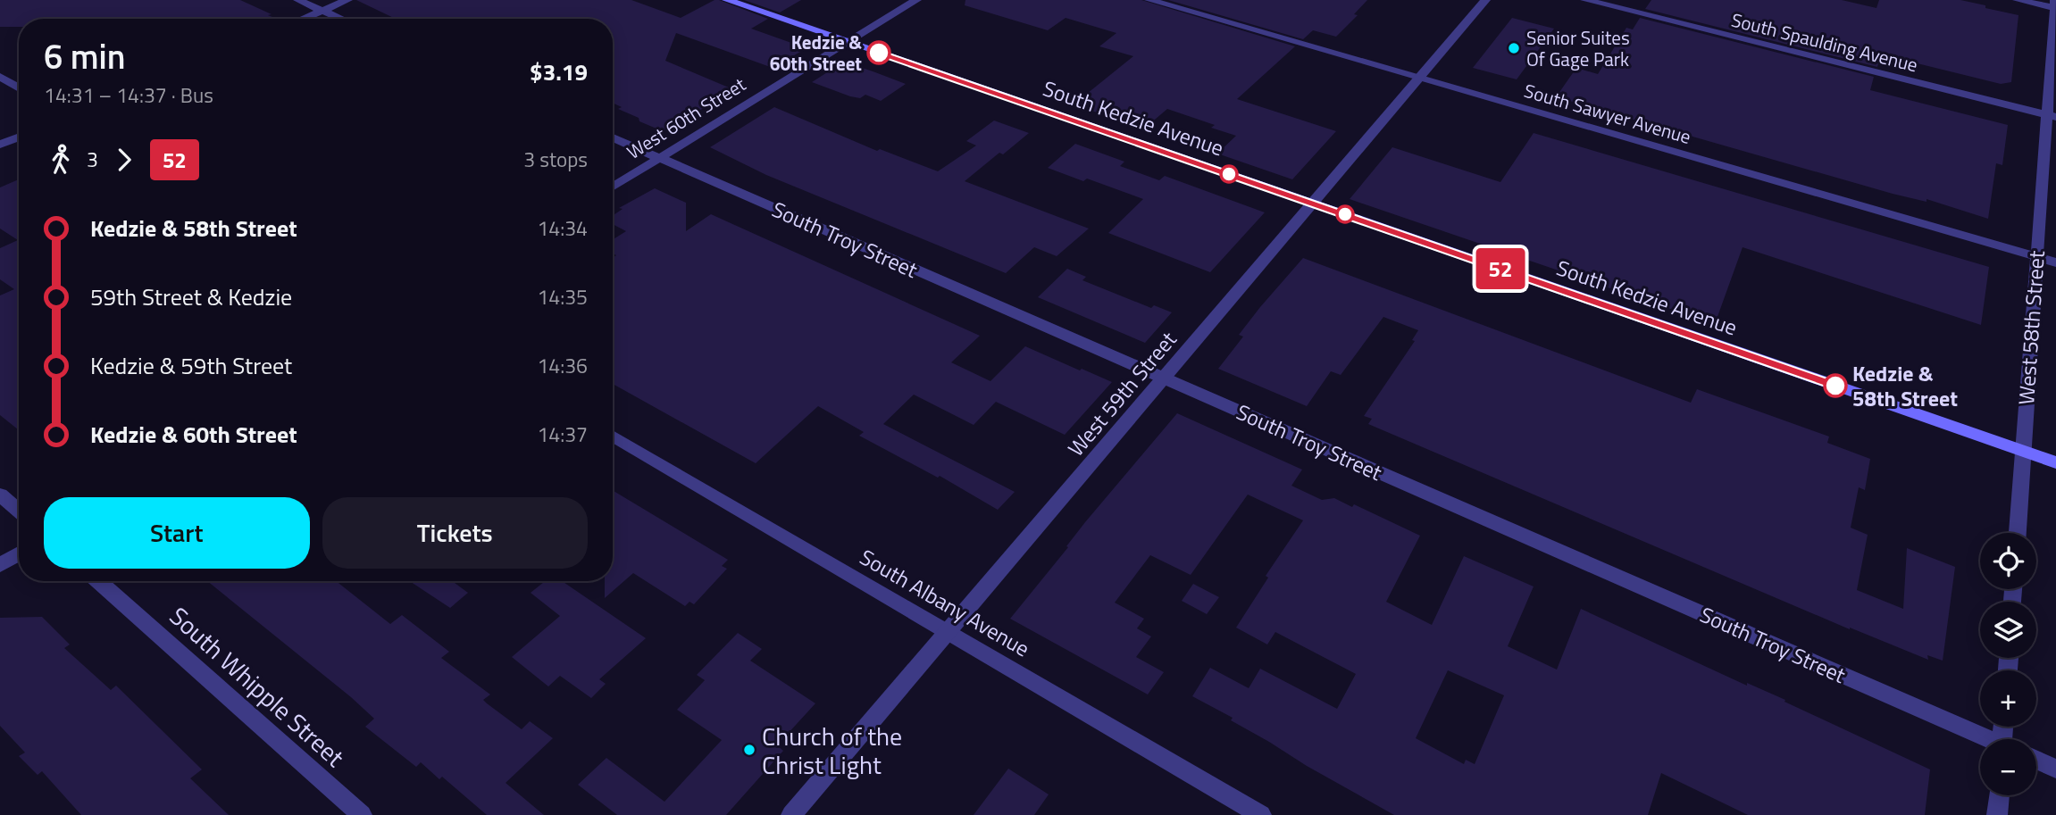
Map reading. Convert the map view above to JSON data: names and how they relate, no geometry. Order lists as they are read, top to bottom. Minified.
{"streets":{"main road":["South Kedzie Avenue"],"street":["South Spaulding Avenue","South Sawyer Avenue","West 60th Street","South Troy Street","West 58th Street","West 59th Street","South Albany Avenue","South Whipple Street"]},"crossings":[["South Spaulding Avenue","West 58th Street"],["South Sawyer Avenue","West 58th Street"],["South Sawyer Avenue","West 59th Street"],["West 60th Street","South Kedzie Avenue"],["West 60th Street","South Troy Street"],["South Kedzie Avenue","West 58th Street"],["South Kedzie Avenue","West 59th Street"],["South Troy Street","West 59th Street"],["West 59th Street","South Albany Avenue"]],"places":["Senior Suites Of Gage Park","Kedzie & 60th Street","Kedzie & 58th Street","Church of the Christ Light"],"lines":["bus line 52"],"page":{"on_map":"52","heading":["6 min","14:31 – 14:37 · Bus","$3.19"],"legs":["3","52","3 stops"],"list":[{"name":"Kedzie & 58th Street","value":"14:34"},{"name":"59th Street & Kedzie","value":"14:35"},{"name":"Kedzie & 59th Street","value":"14:36"},{"name":"Kedzie & 60th Street","value":"14:37"}],"buttons":["Start","Tickets"],"map_buttons":["+","−"]}}
